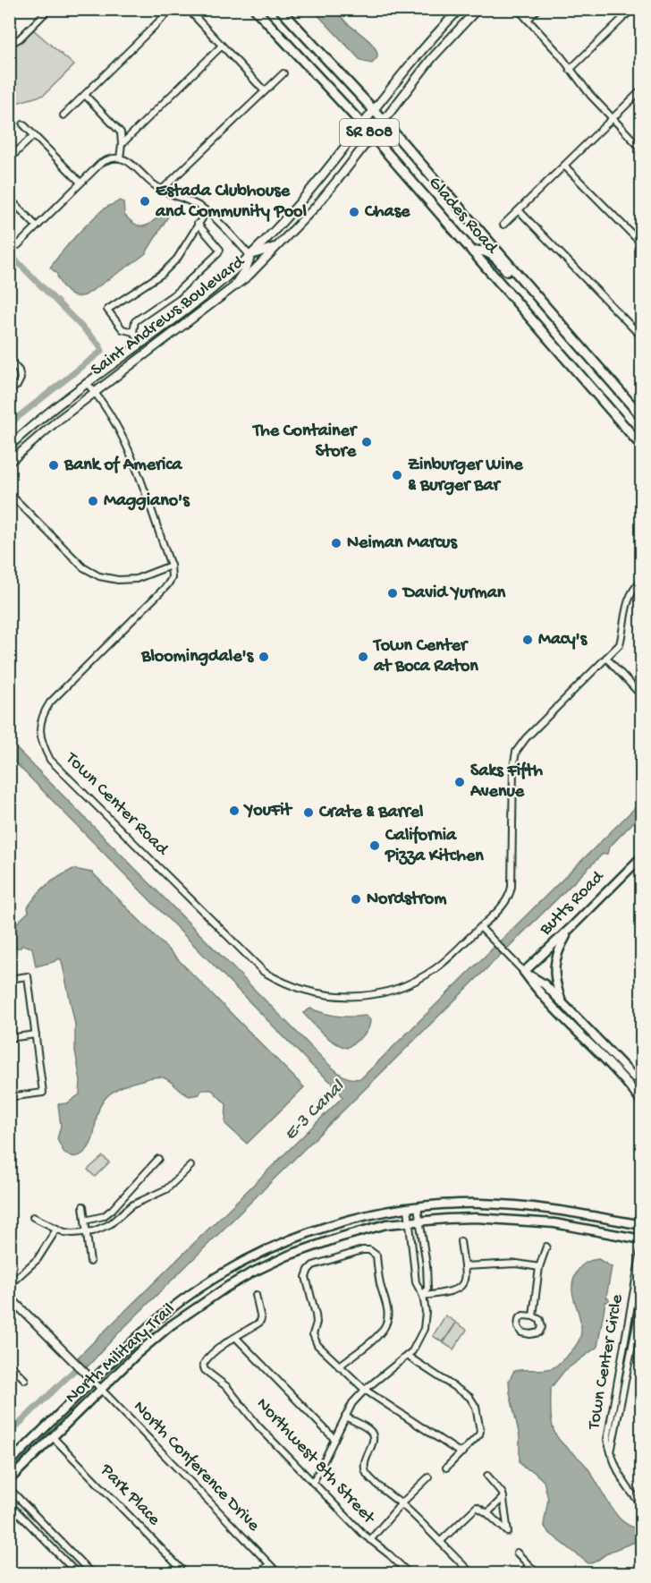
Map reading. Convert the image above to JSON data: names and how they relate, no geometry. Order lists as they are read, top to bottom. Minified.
{"streets":{"main road":["SR 808","Glades Road","Butts Road","North Military Trail"],"street":["Saint Andrews Boulevard","Town Center Road","Town Center Circle","Northwest 8th Street","North Conference Drive","Park Place"]},"crossings":[["Glades Road","Saint Andrews Boulevard"],["North Military Trail","North Conference Drive"],["North Military Trail","Park Place"]],"water":["E-3 Canal"],"places":["Estada Clubhouse and Community Pool","Chase","The Container Store","Bank of America","Zinburger Wine & Burger Bar","Maggiano's","Neiman Marcus","David Yurman","Macy's","Bloomingdale's","Town Center at Boca Raton","Saks Fifth Avenue","YouFit","Crate & Barrel","California Pizza Kitchen","Nordstrom"]}
